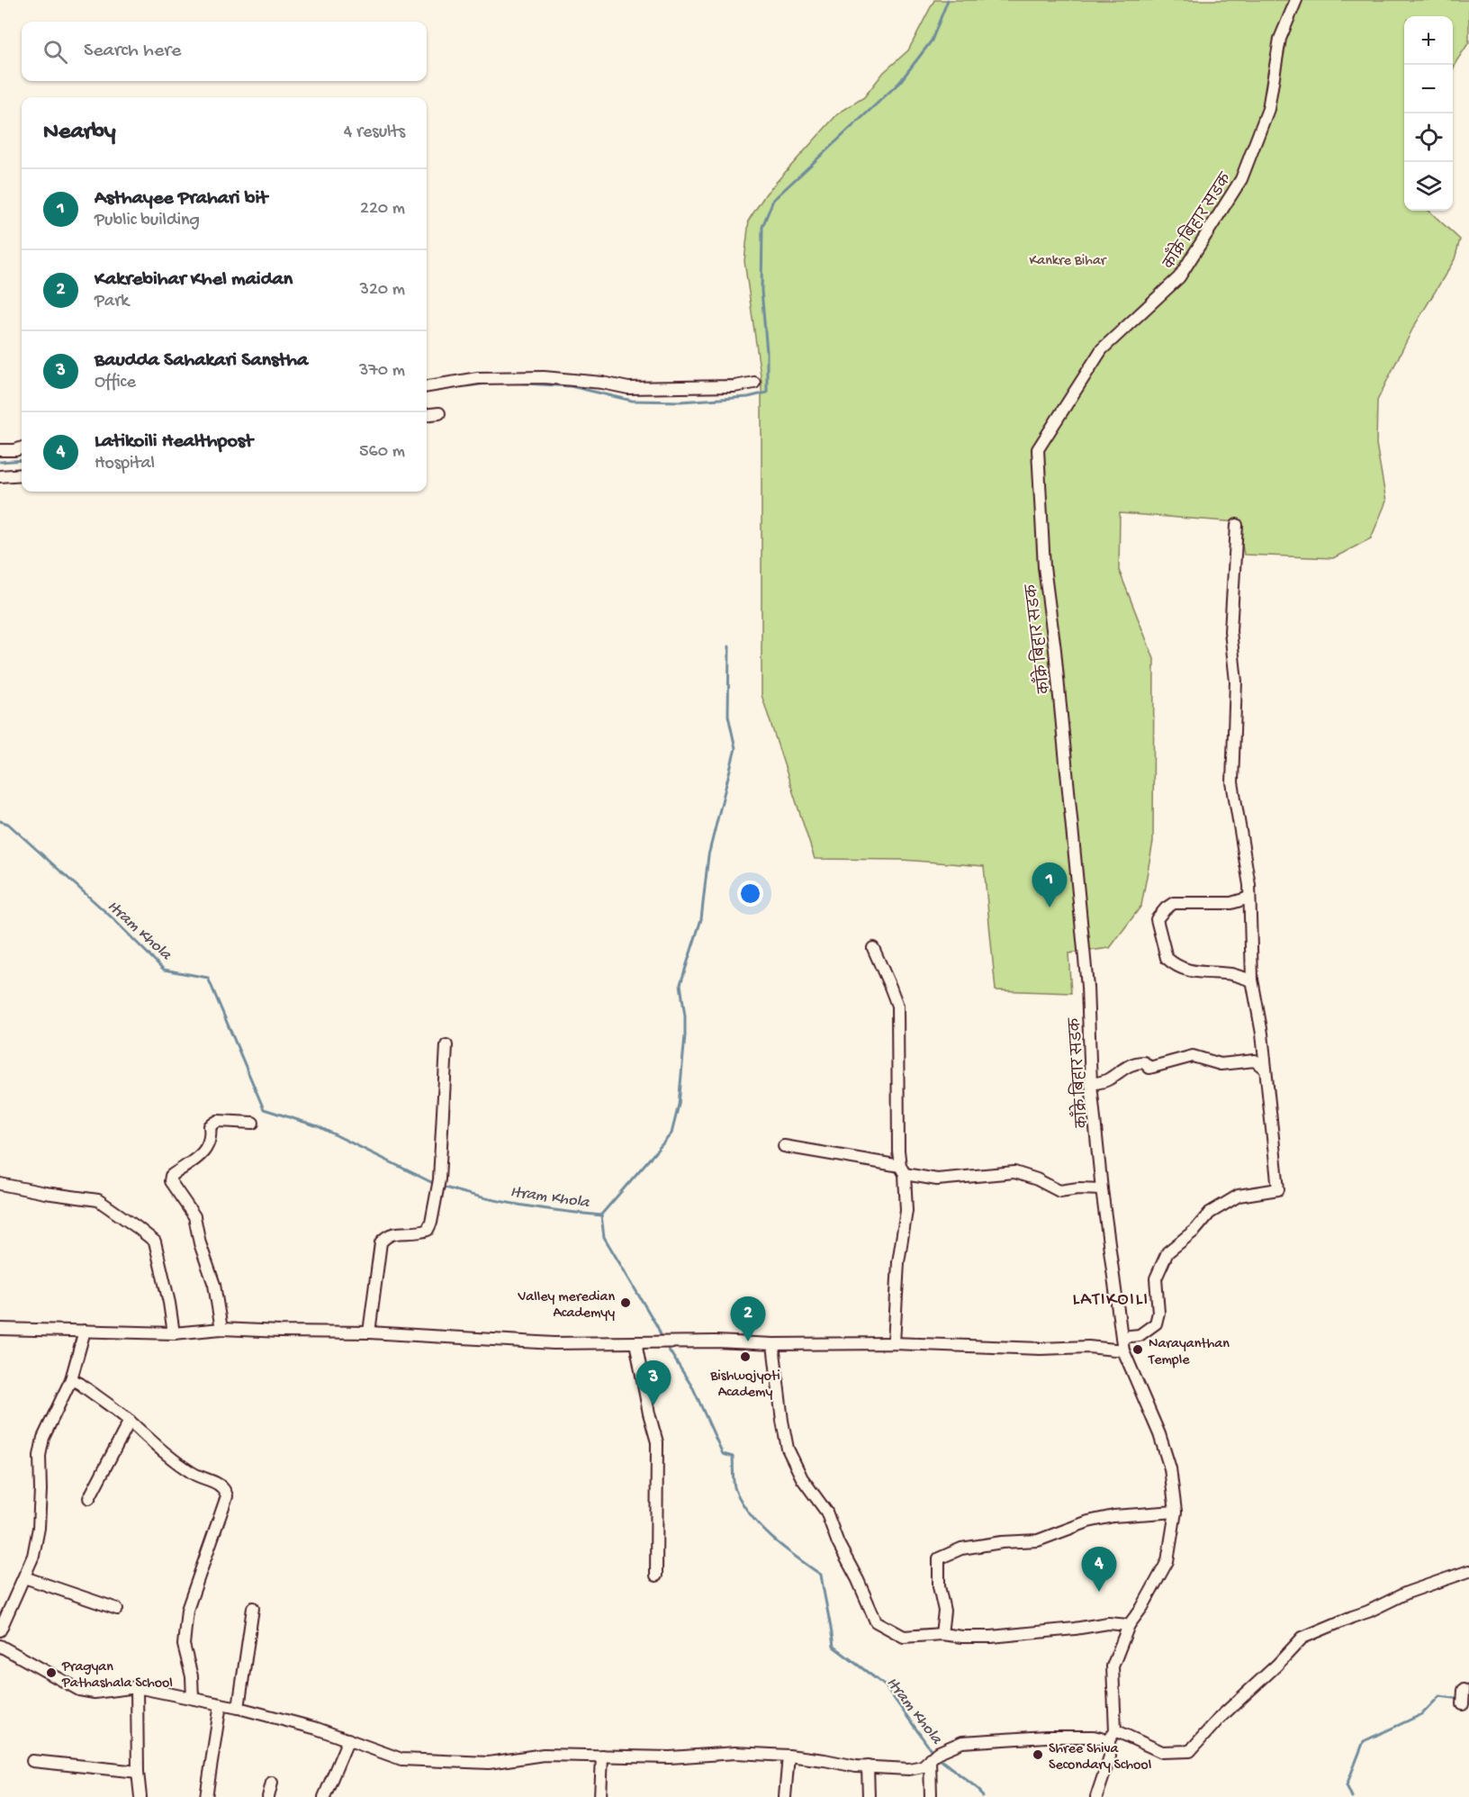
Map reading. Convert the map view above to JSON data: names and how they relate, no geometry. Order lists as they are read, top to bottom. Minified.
{"streets":{"street":["काँक्रे बिहार सडक"]},"districts":["LATIKOILI"],"water":["Itram Khola"],"parks":["Kankre Bihar"],"places":["Valley meredian Academyy","Narayanthan Temple","Bishwojyoti Academy","Pragyan Pathashala School","Shree Shiva Secondary School"],"page":{"map_buttons":["+","−"],"search":"Search here","heading":["Nearby","4 results"],"list":[{"mark":"1","name":"Asthayee Prahari bit","note":"Public building","value":"220 m"},{"mark":"2","name":"Kakrebihar Khel maidan","note":"Park","value":"320 m"},{"mark":"3","name":"Baudda Sahakari Sanstha","note":"Office","value":"370 m"},{"mark":"4","name":"Latikoili Healthpost","note":"Hospital","value":"560 m"}],"pins":["1","2","3","4"]}}
